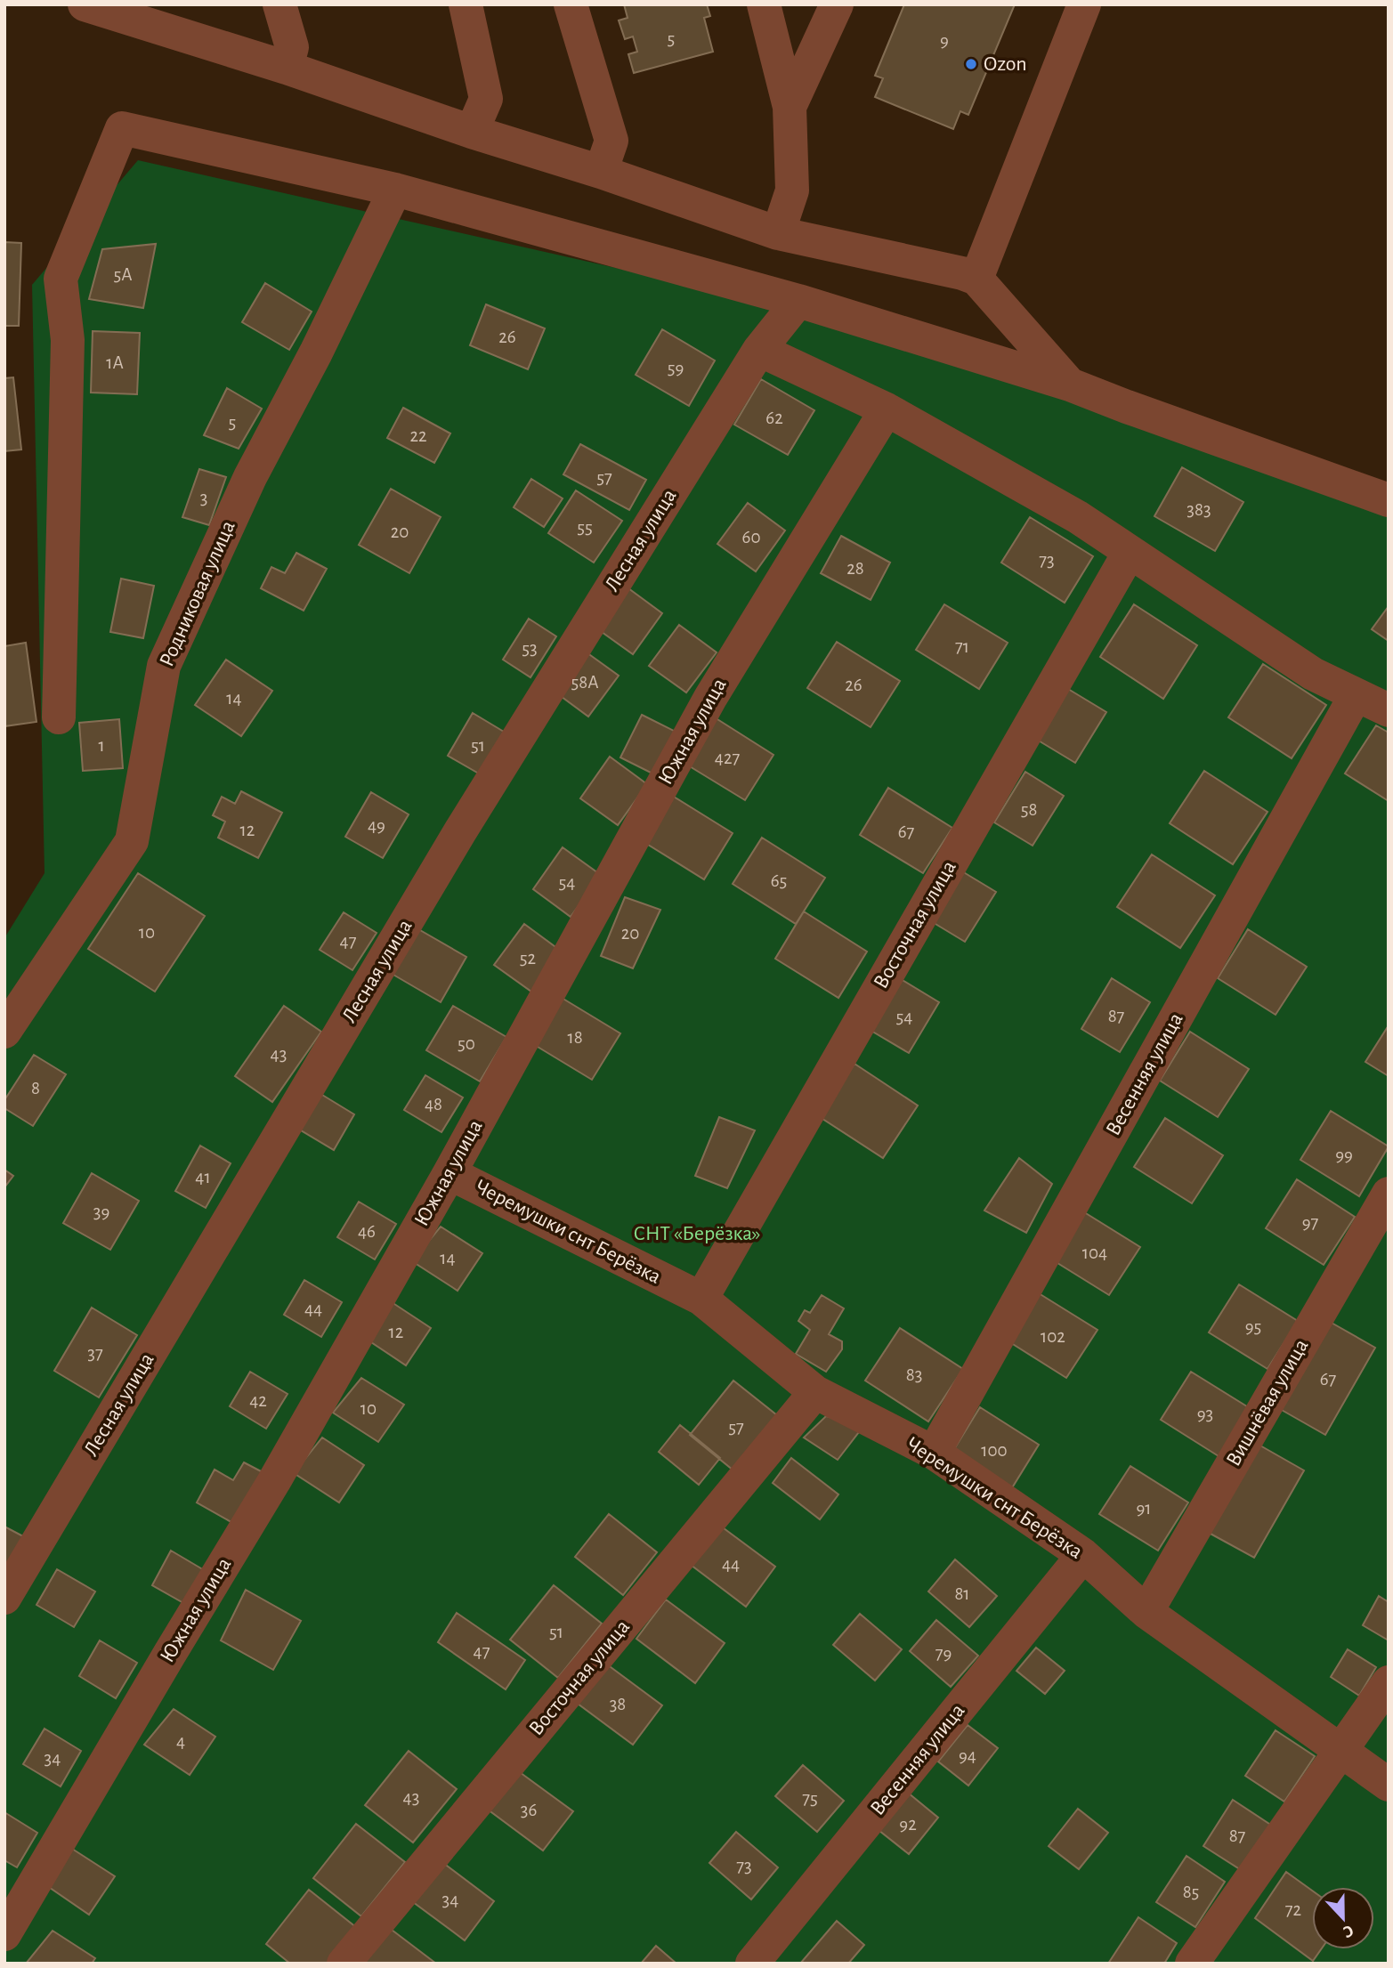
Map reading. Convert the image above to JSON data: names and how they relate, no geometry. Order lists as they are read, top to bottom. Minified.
{"streets":{"street":["Лесная улица","Родниковая улица","Южная улица","Восточная улица","Весенняя улица","Черемушки снт Берёзка","Вишнёвая улица"]},"crossings":[["Южная улица","Черемушки снт Берёзка"],["Восточная улица","Черемушки снт Берёзка"],["Весенняя улица","Черемушки снт Берёзка"],["Черемушки снт Берёзка","Вишнёвая улица"]],"parks":["СНТ «Берёзка»"],"places":["Ozon"],"house_numbers":["5","9","5А","26","1А","59","62","5","22","57","3","383","55","20","60","73","28","71","53","58А","26","14","1","51","427","58","49","12","67","65","54","10","20","47","52","87","54","18","50","43","8","48","99","41","39","97","46","104","14","44","95","12","102","37","83","67","42","10","93","57","100","91","44","81","51","47","79","38","4","94","34","43","75","36","92","87","73","85","34","72"],"north":"bottom"}
